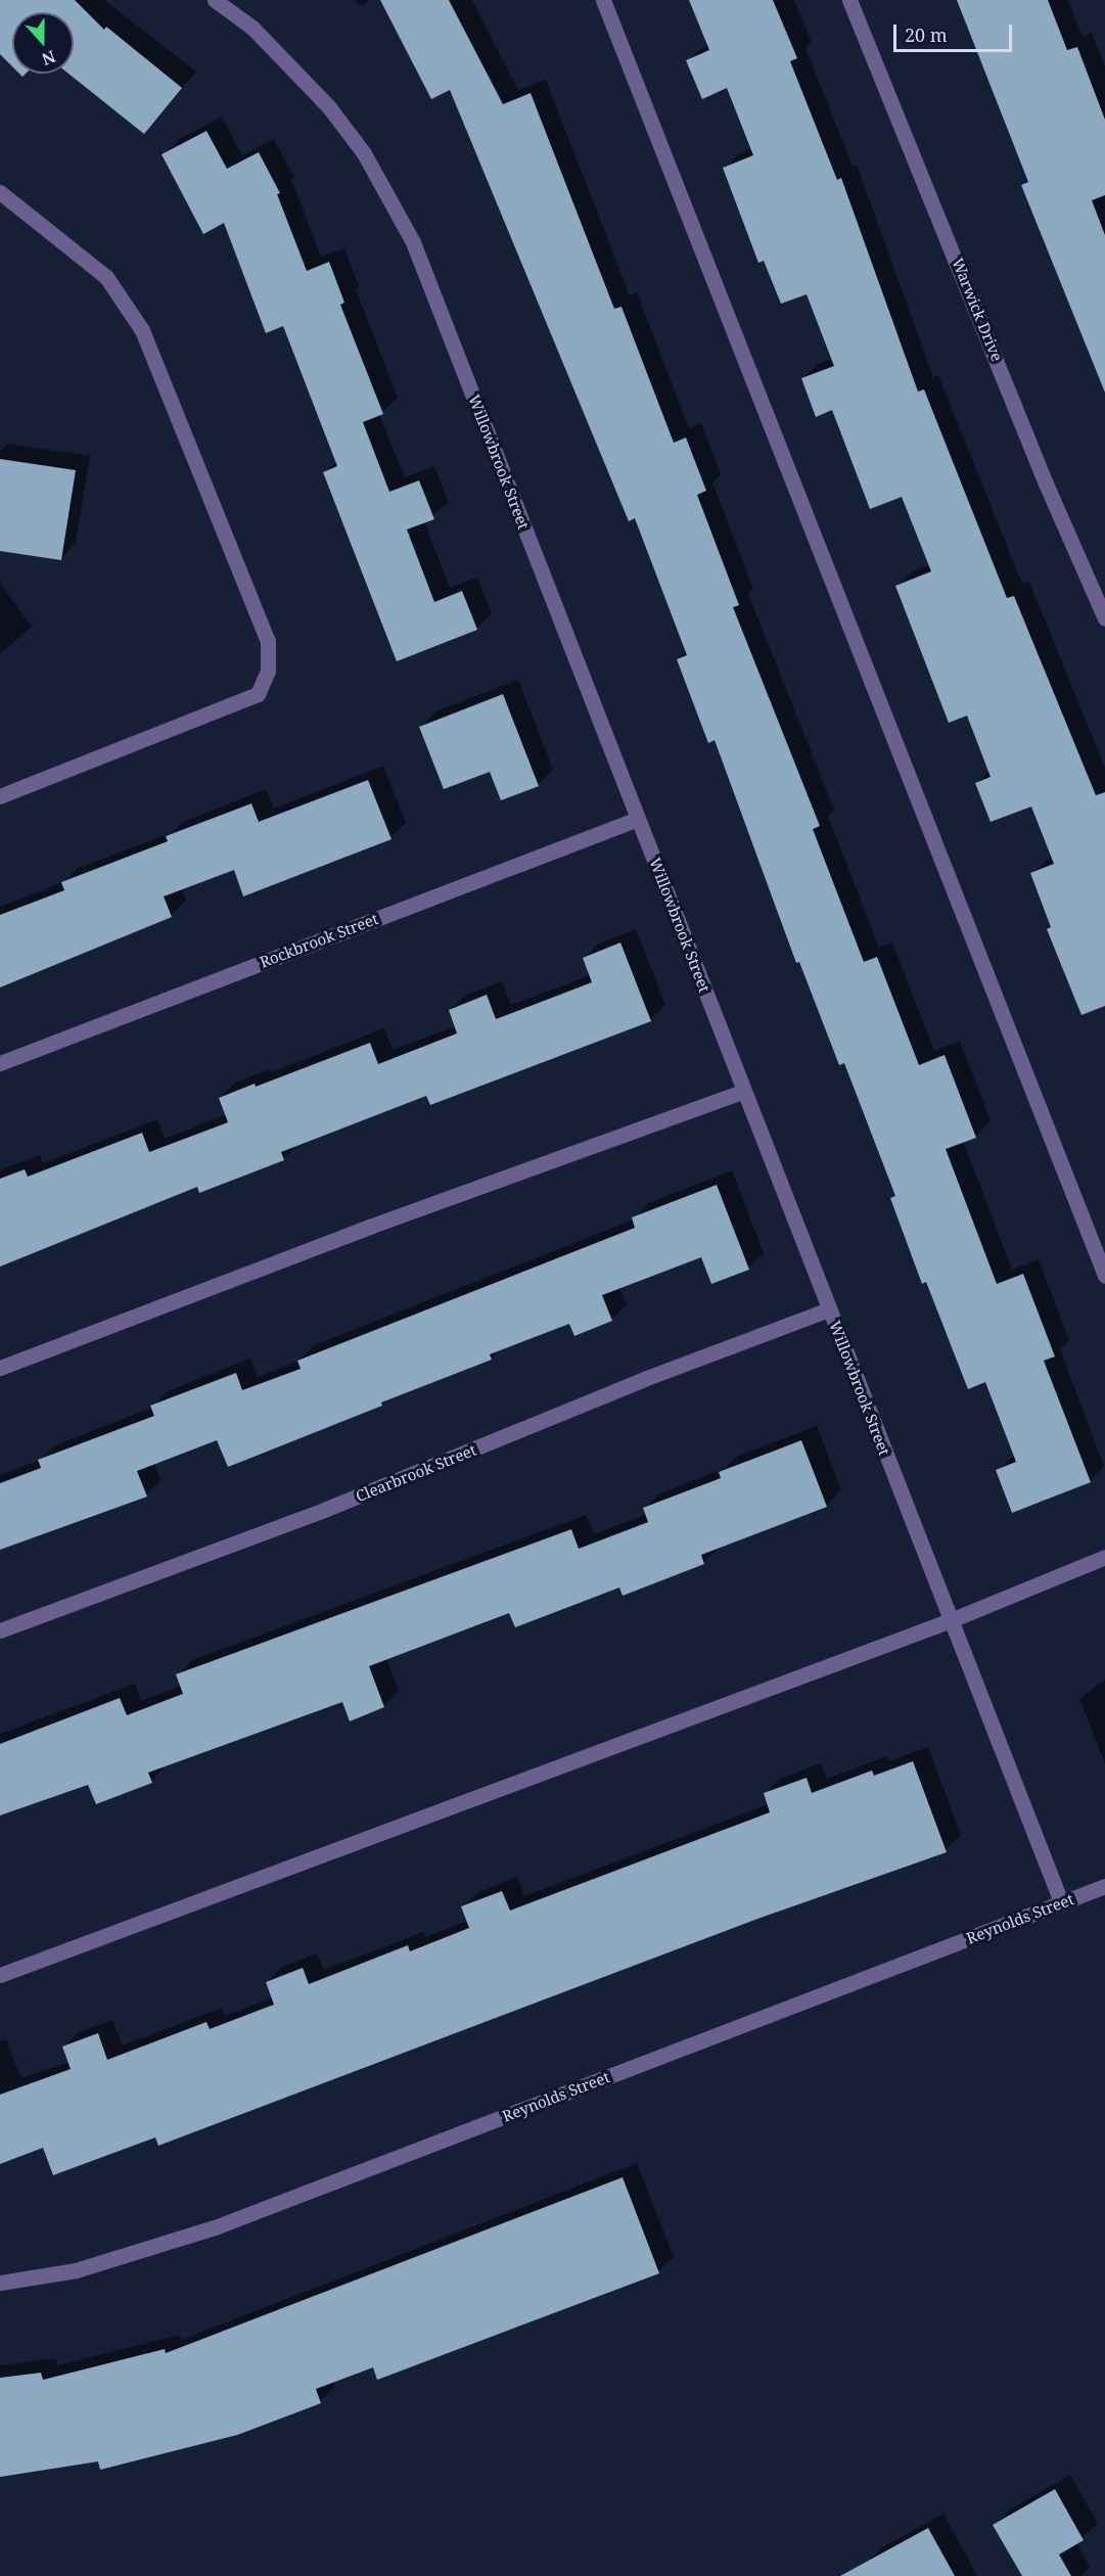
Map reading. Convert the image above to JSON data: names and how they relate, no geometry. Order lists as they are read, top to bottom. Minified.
{"streets":{"street":["Warwick Drive","Willowbrook Street","Rockbrook Street","Clearbrook Street","Reynolds Street"]},"crossings":[["Willowbrook Street","Rockbrook Street"],["Willowbrook Street","Clearbrook Street"],["Willowbrook Street","Reynolds Street"]],"scale_bar":"20 m","north":"bottom"}
